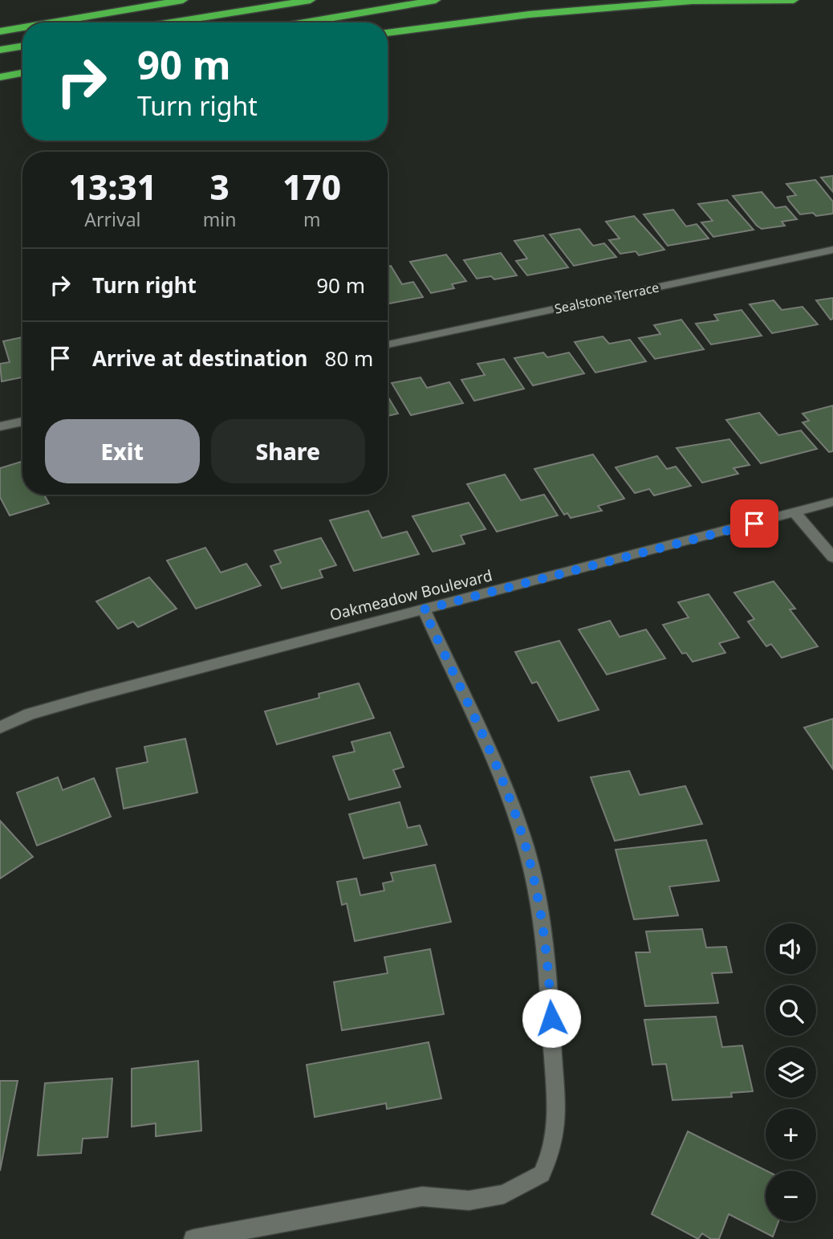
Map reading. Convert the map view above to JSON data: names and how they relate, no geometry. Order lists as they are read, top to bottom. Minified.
{"streets":{"street":["Sealstone Terrace","Oakmeadow Boulevard"]},"page":{"turn":["90 m","Turn right"],"eta":["13:31","Arrival","3","min","170","m"],"list":[{"name":"Turn right","value":"90 m"},{"name":"Arrive at destination","value":"80 m"}],"buttons":["Exit","Share"],"map_buttons":["+","−"]}}
